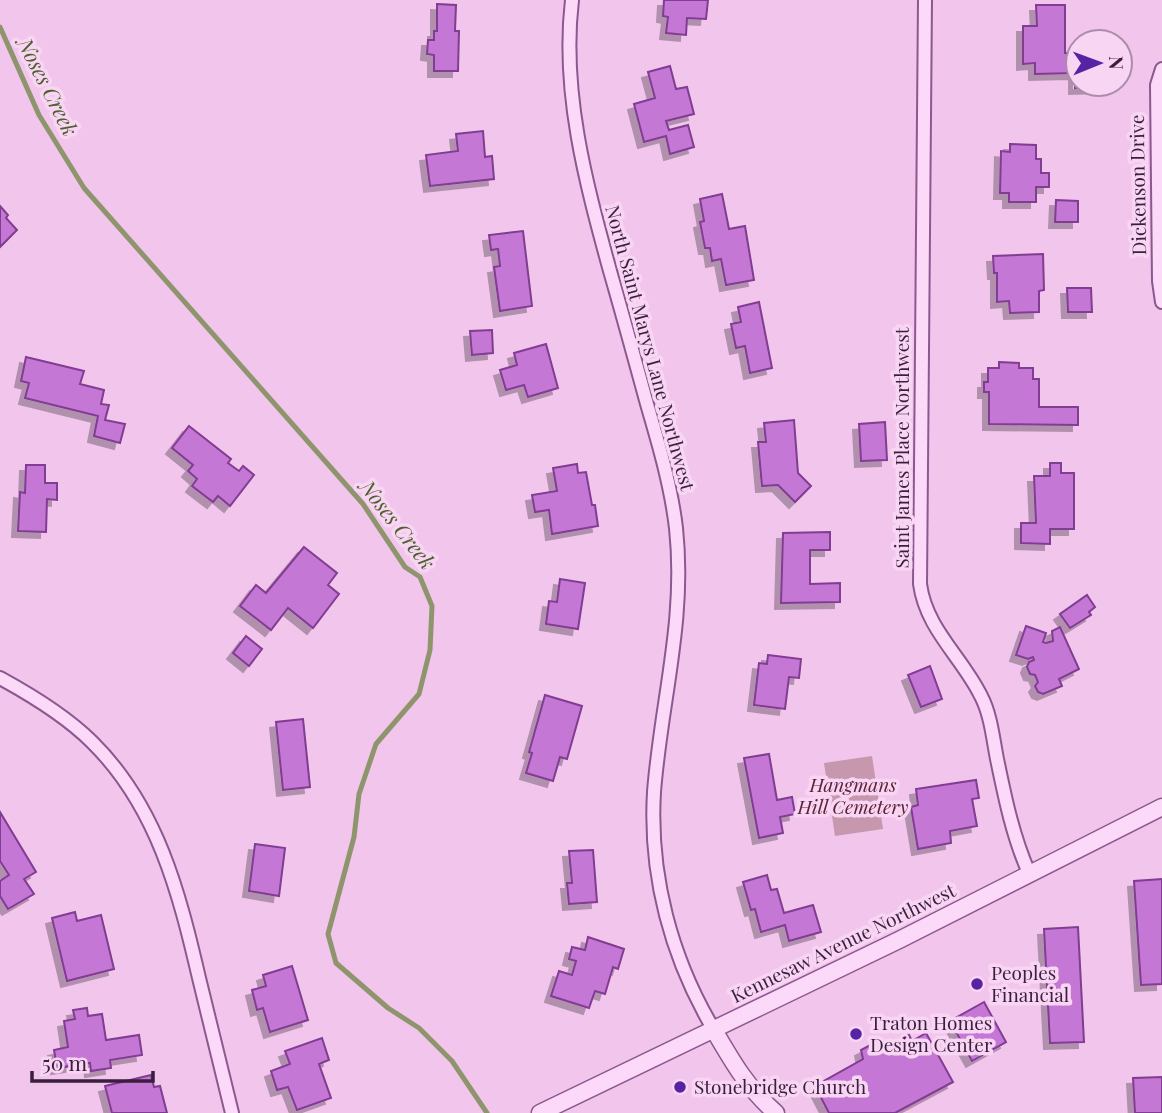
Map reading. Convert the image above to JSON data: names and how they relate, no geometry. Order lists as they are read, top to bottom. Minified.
{"streets":{"street":["Dickenson Drive","North Saint Marys Lane Northwest","Saint James Place Northwest","Kennesaw Avenue Northwest"]},"crossings":[["North Saint Marys Lane Northwest","Kennesaw Avenue Northwest"],["Saint James Place Northwest","Kennesaw Avenue Northwest"]],"water":["Noses Creek"],"parks":["Hangmans Hill Cemetery"],"places":["Peoples Financial","Traton Homes Design Center","Stonebridge Church"],"scale_bar":"50 m","north":"right"}
